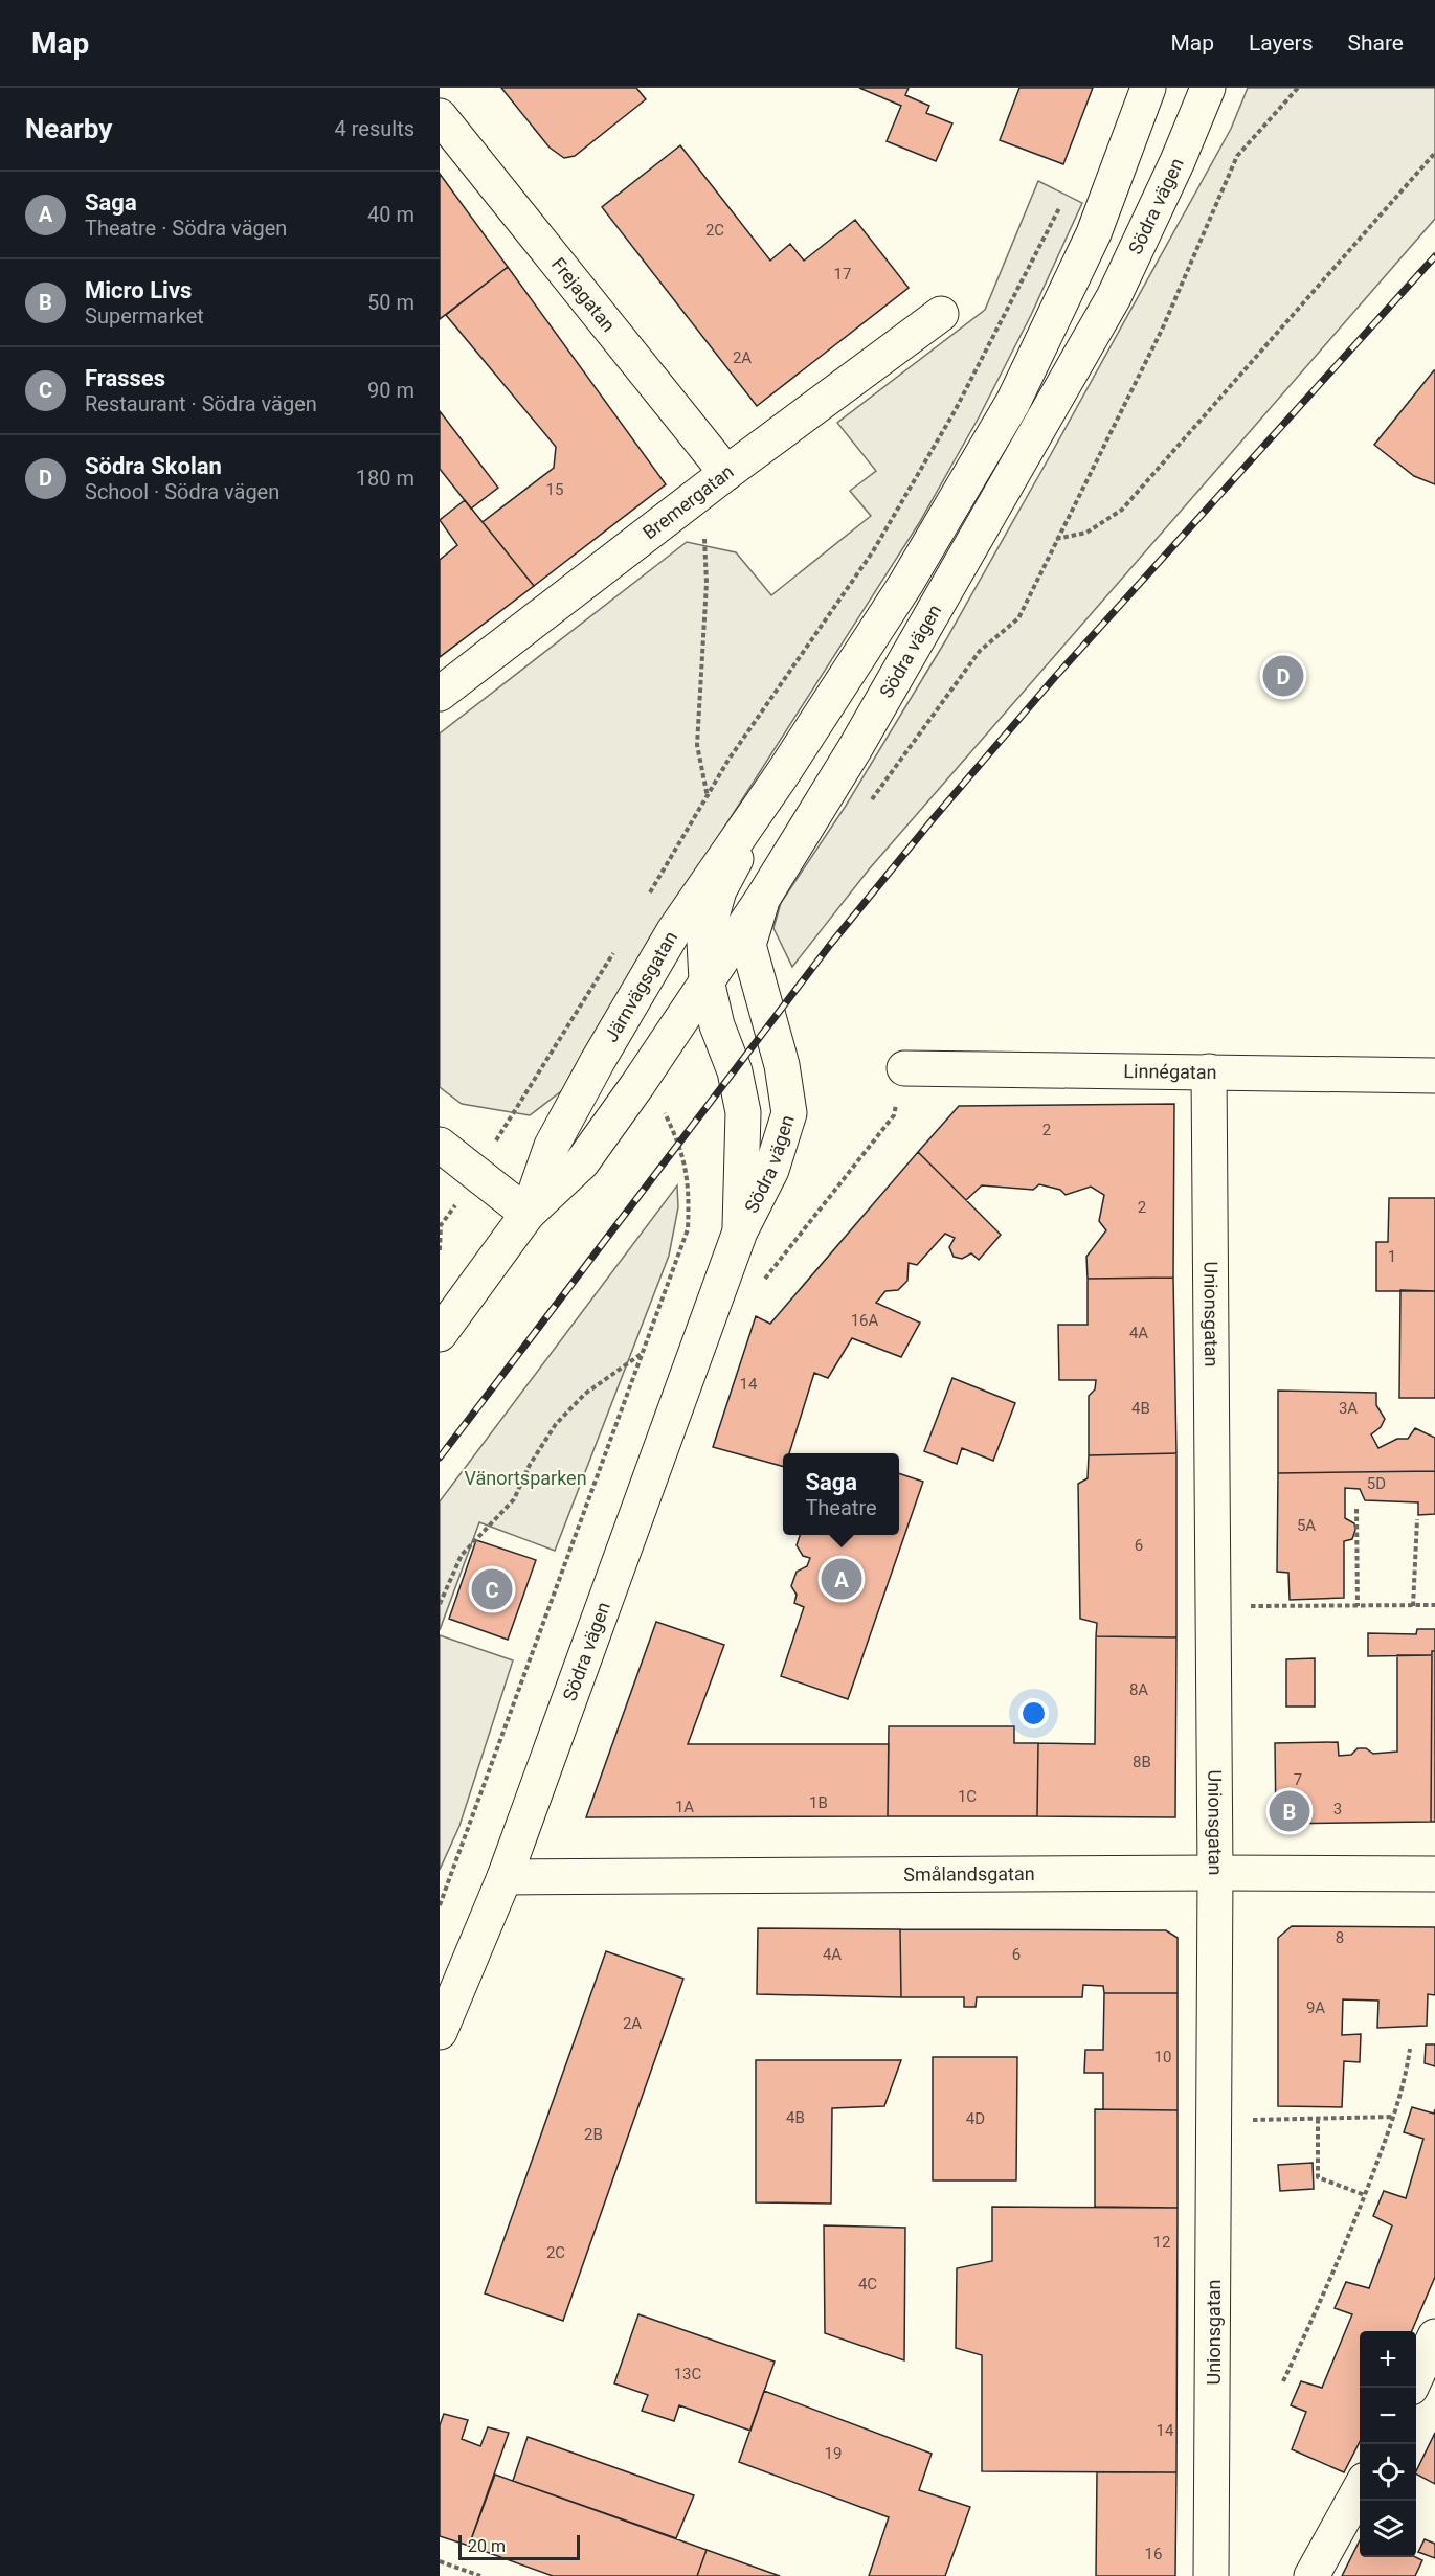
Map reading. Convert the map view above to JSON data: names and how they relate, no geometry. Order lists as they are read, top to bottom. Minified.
{"streets":{"street":["Södra vägen","Frejagatan","Bremergatan","Järnvägsgatan","Linnégatan","Unionsgatan","Smålandsgatan"]},"crossings":[["Södra vägen","Järnvägsgatan"],["Södra vägen","Smålandsgatan"],["Frejagatan","Bremergatan"],["Linnégatan","Unionsgatan"],["Unionsgatan","Smålandsgatan"]],"parks":["Vänortsparken"],"house_numbers":["2C","17","2A","15","2","2","1","16A","4A","14","4B","3A","5D","5A","6","8A","8B","7","1C","1B","1A","3","8","4A","6","9A","2A","10","4B","4D","2B","12","2C","4C","13C","14","19","16"],"scale_bar":"20 m","page":{"header":"Map","nav":["Map","Layers","Share"],"heading":["Nearby","4 results"],"list":[{"mark":"A","name":"Saga","note":"Theatre · Södra vägen","value":"40 m"},{"mark":"B","name":"Micro Livs","note":"Supermarket","value":"50 m"},{"mark":"C","name":"Frasses","note":"Restaurant · Södra vägen","value":"90 m"},{"mark":"D","name":"Södra Skolan","note":"School · Södra vägen","value":"180 m"}],"pins":["D","A","C","B"],"popup":["Saga","Theatre"],"map_buttons":["+","−"],"scale":"20 m"}}
